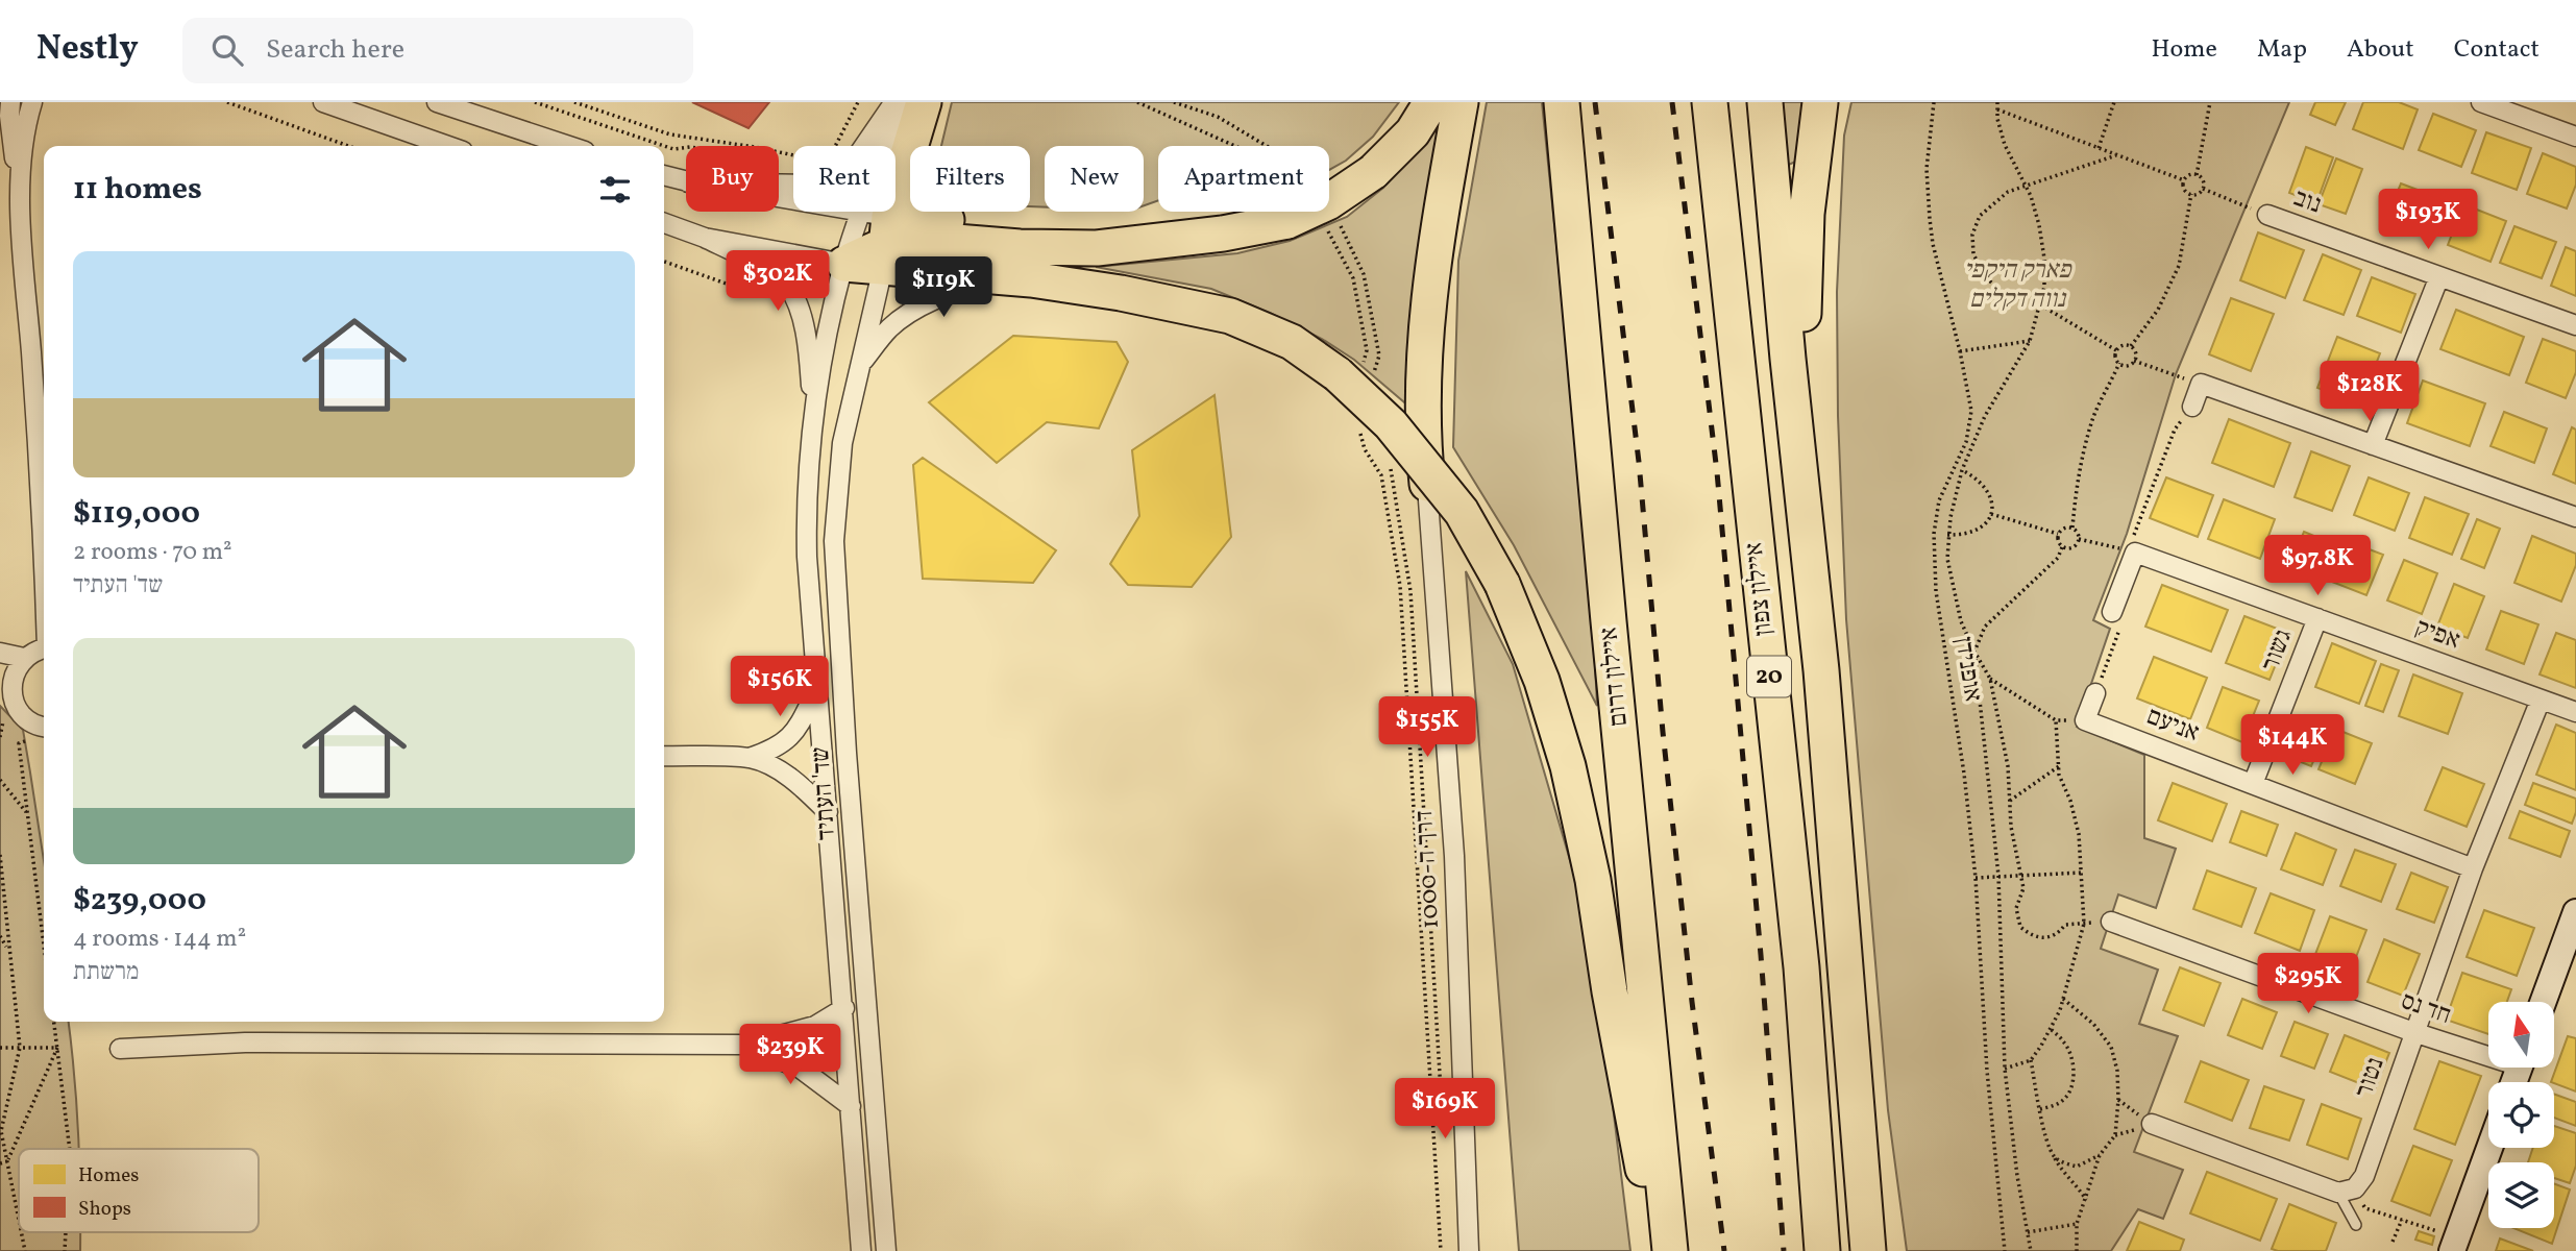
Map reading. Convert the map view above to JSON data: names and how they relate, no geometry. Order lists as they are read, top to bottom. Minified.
{"streets":{"highway":["איילון צפון","איילון דרום","20"],"street":["נוב","אפיק","גשור","אניעם","שד' העתיד","דרך ה-1000","חד נס","נטור"],"path":["אופנידן"]},"crossings":[["אפיק","גשור"],["אפיק","נטור"],["גשור","אניעם"],["אניעם","נטור"],["חד נס","נטור"]],"parks":["פארק היקפי נווה דקלים"],"legend":["Homes","Shops"],"north":"top","page":{"header":"Nestly","search":"Search here","nav":["Home","Map","About","Contact"],"chip":["Buy","Rent","Filters","New","Apartment"],"heading":"11 homes","price":["$193K","$302K","$119K","$128K","$97.8K","$156K","$155K","$144K","$295K","$239K","$169K"],"list":[{"name":"$119,000","note":"2 rooms · 70 m² · שד' העתיד"},{"name":"$239,000","note":"4 rooms · 144 m² · מרשתת"}]}}
